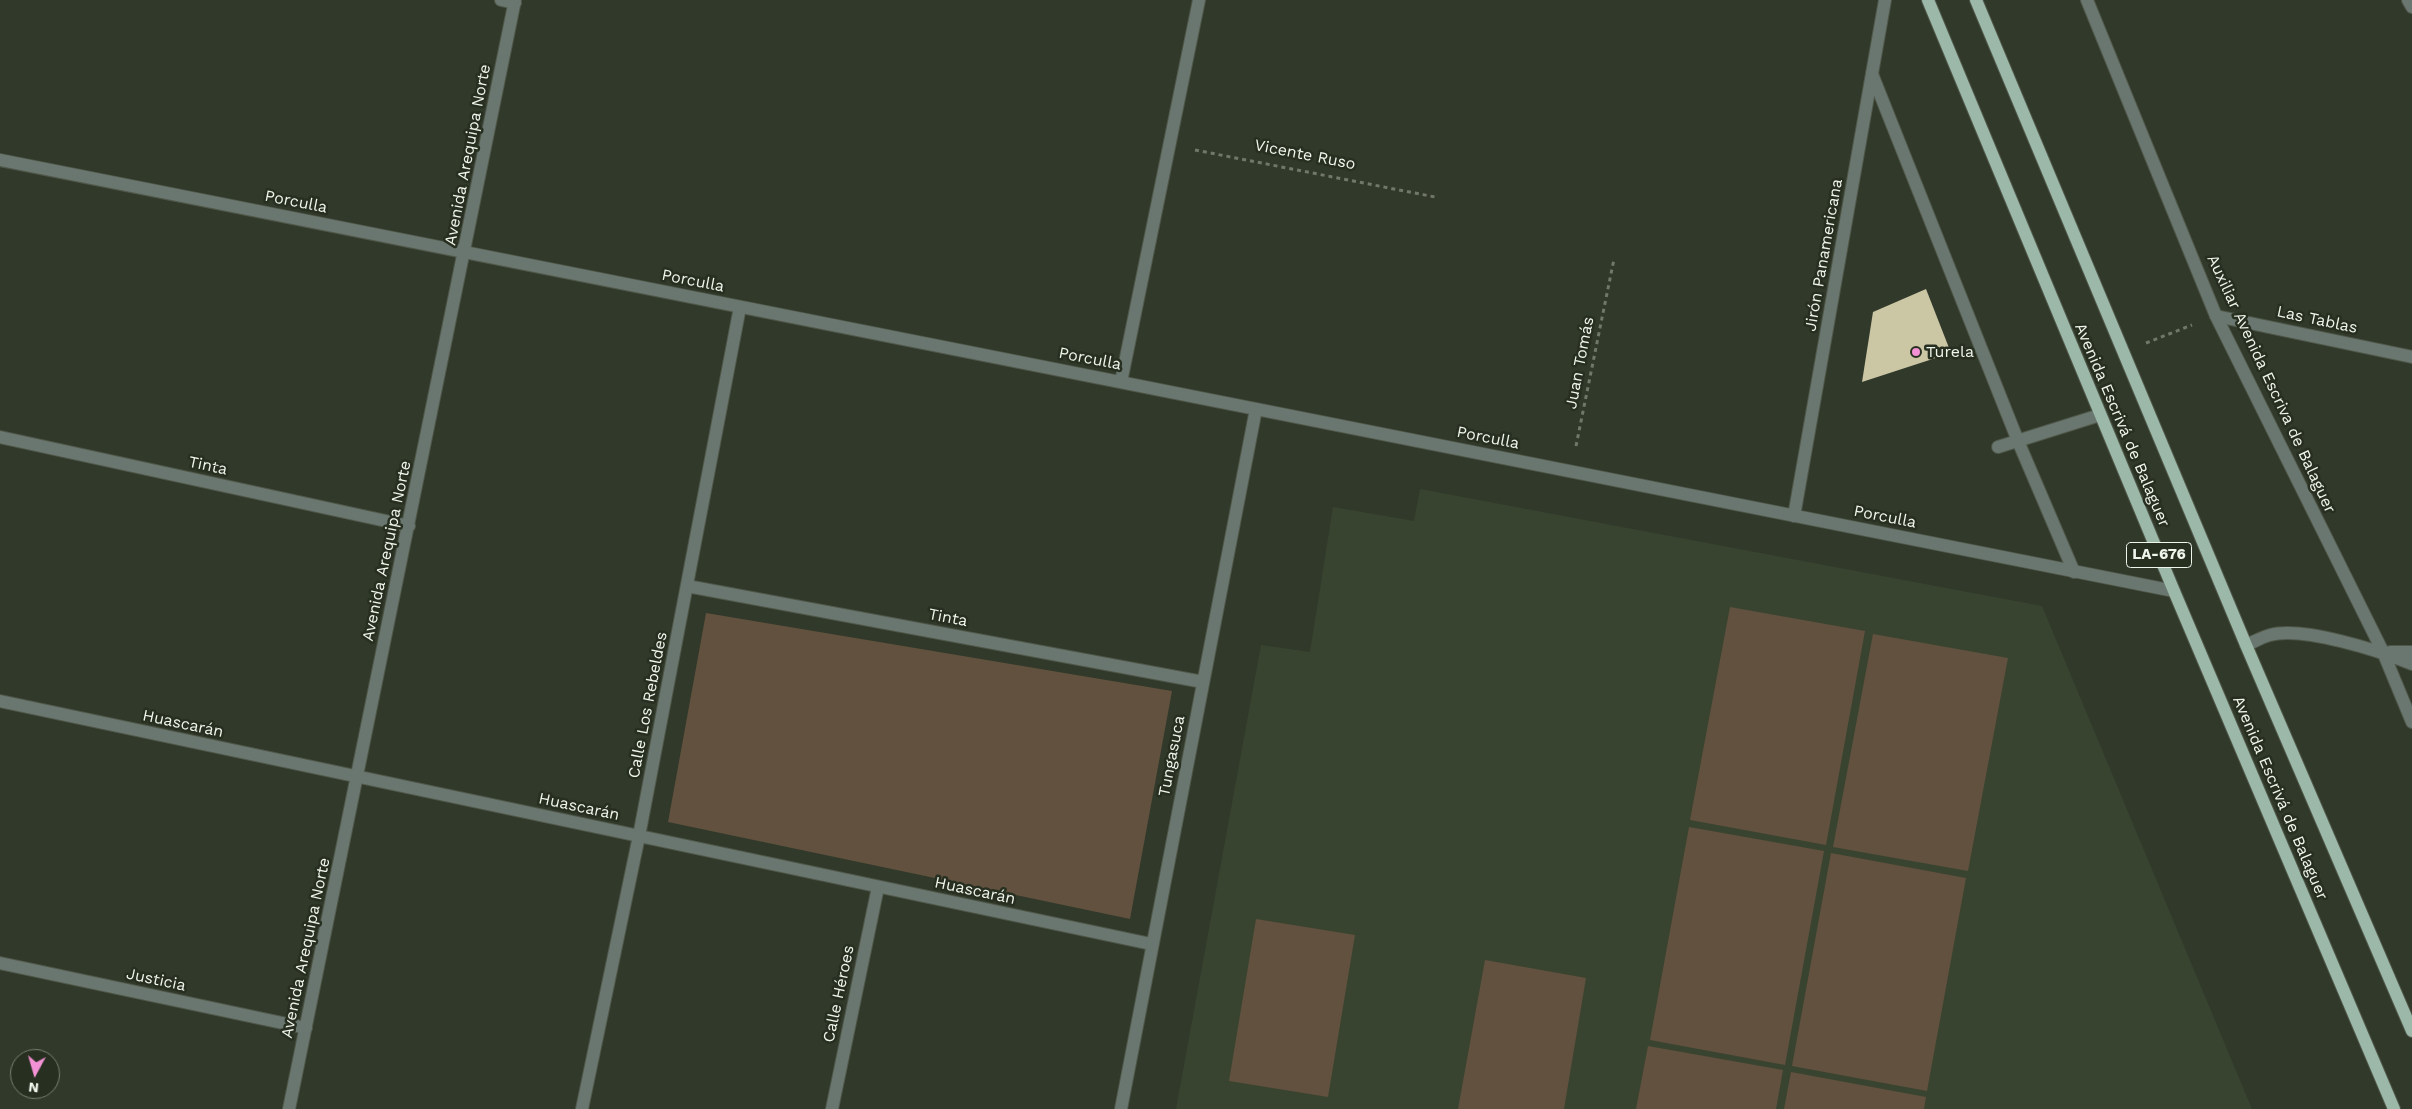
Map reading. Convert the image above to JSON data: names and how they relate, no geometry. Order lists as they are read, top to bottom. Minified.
{"streets":{"main road":["Avenida Escrivá de Balaguer","LA-676"],"street":["Avenida Arequipa Norte","Porculla","Jirón Panamericana","Las Tablas","Auxiliar Avenida Escriva de Balaguer","Tinta","Calle Los Rebeldes","Huascarán","Tungasuca","Justicia","Calle Héroes"],"path":["Vicente Ruso","Juan Tomás"]},"crossings":[["Avenida Arequipa Norte","Porculla"],["Avenida Arequipa Norte","Tinta"],["Avenida Arequipa Norte","Huascarán"],["Avenida Arequipa Norte","Justicia"],["Porculla","Jirón Panamericana"],["Porculla","Juan Tomás"],["Porculla","Avenida Escrivá de Balaguer"],["Porculla","Calle Los Rebeldes"],["Porculla","Tungasuca"],["Las Tablas","Auxiliar Avenida Escriva de Balaguer"],["Tinta","Calle Los Rebeldes"],["Tinta","Tungasuca"],["Calle Los Rebeldes","Huascarán"],["Huascarán","Tungasuca"],["Huascarán","Calle Héroes"]],"places":["Turela"],"north":"bottom"}
